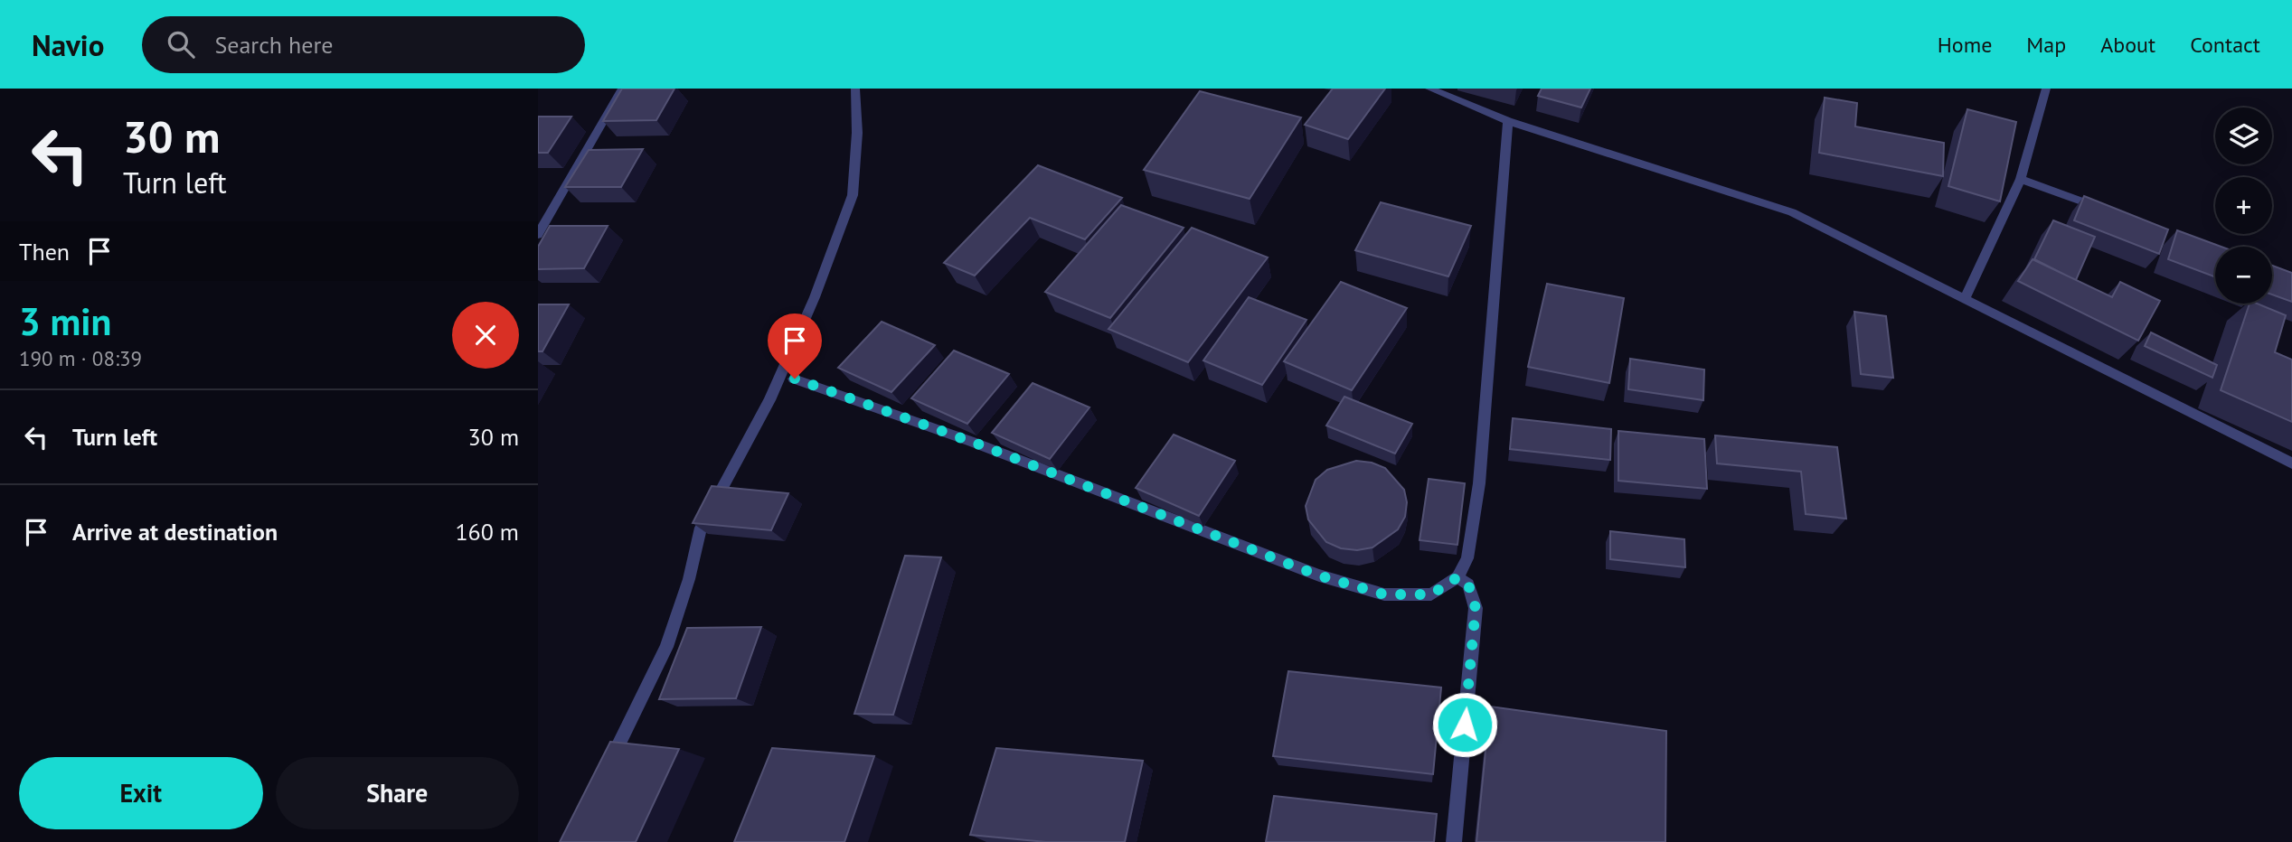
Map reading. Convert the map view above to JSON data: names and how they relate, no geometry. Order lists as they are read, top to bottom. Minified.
{"page":{"header":"Navio","search":"Search here","nav":["Home","Map","About","Contact"],"turn":["30 m","Turn left"],"map_buttons":["+","−"],"then":"Then","heading":["3 min","190 m · 08:39"],"list":[{"name":"Turn left","value":"30 m"},{"name":"Arrive at destination","value":"160 m"}],"buttons":["Exit","Share"]}}
